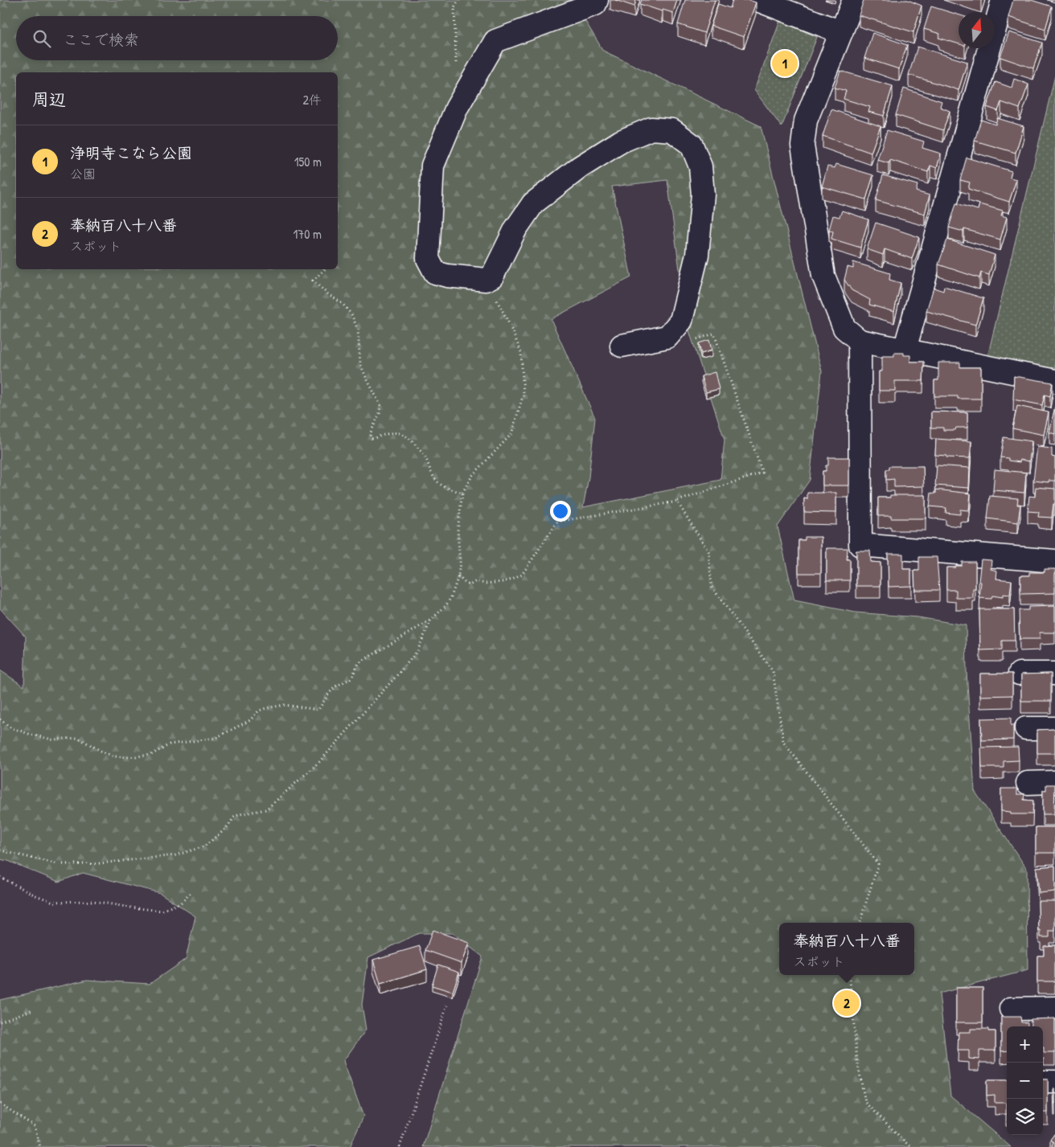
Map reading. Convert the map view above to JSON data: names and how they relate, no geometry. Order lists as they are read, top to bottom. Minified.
{"north":"top","page":{"search":"ここで検索","pins":["1","2"],"heading":["周辺","2件"],"list":[{"mark":"1","name":"浄明寺こなら公園","note":"公園","value":"150 m"},{"mark":"2","name":"奉納百八十八番","note":"スポット","value":"170 m"}],"popup":["奉納百八十八番","スポット"],"map_buttons":["+","−"]}}
